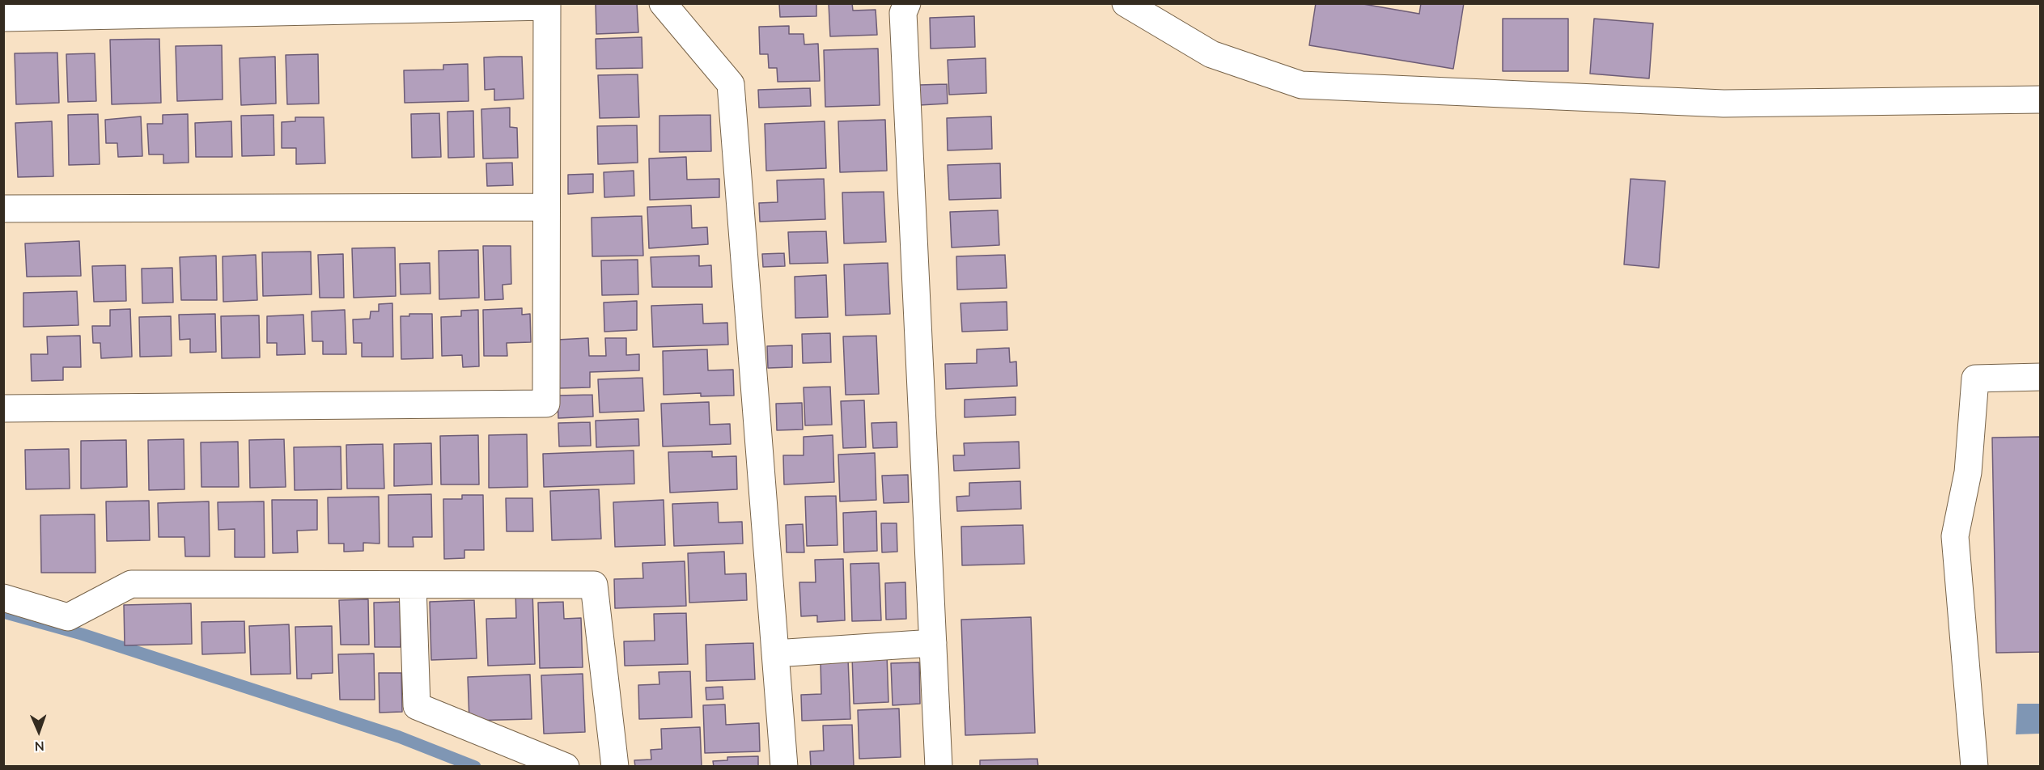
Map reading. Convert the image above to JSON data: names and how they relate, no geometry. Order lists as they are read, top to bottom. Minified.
{"north":"bottom"}
